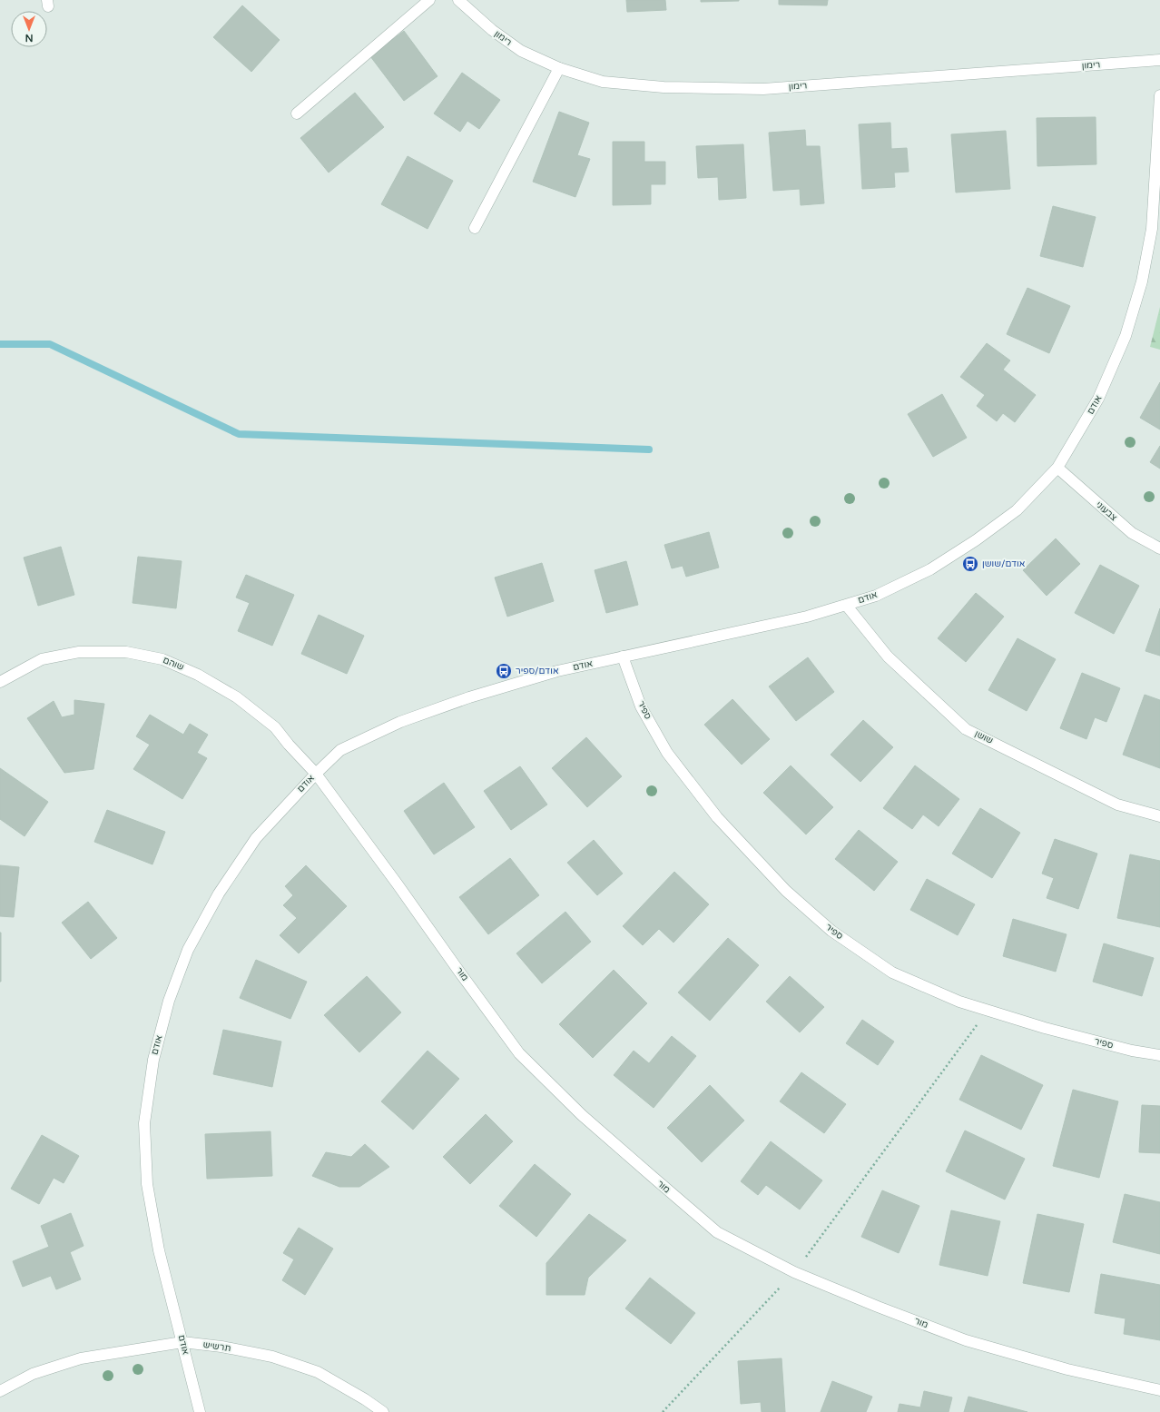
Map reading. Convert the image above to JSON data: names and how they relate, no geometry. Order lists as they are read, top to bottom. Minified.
{"streets":{"street":["רימון","אודם","צבעוני","שוהם","ספיר","שושן","מור","תרשיש"]},"crossings":[["אודם","צבעוני"],["אודם","שוהם"],["אודם","ספיר"],["אודם","שושן"],["אודם","מור"],["אודם","תרשיש"],["שוהם","מור"]],"places":{"bus stop":["אודם/שושן","אודם/ספיר"]},"north":"bottom"}
